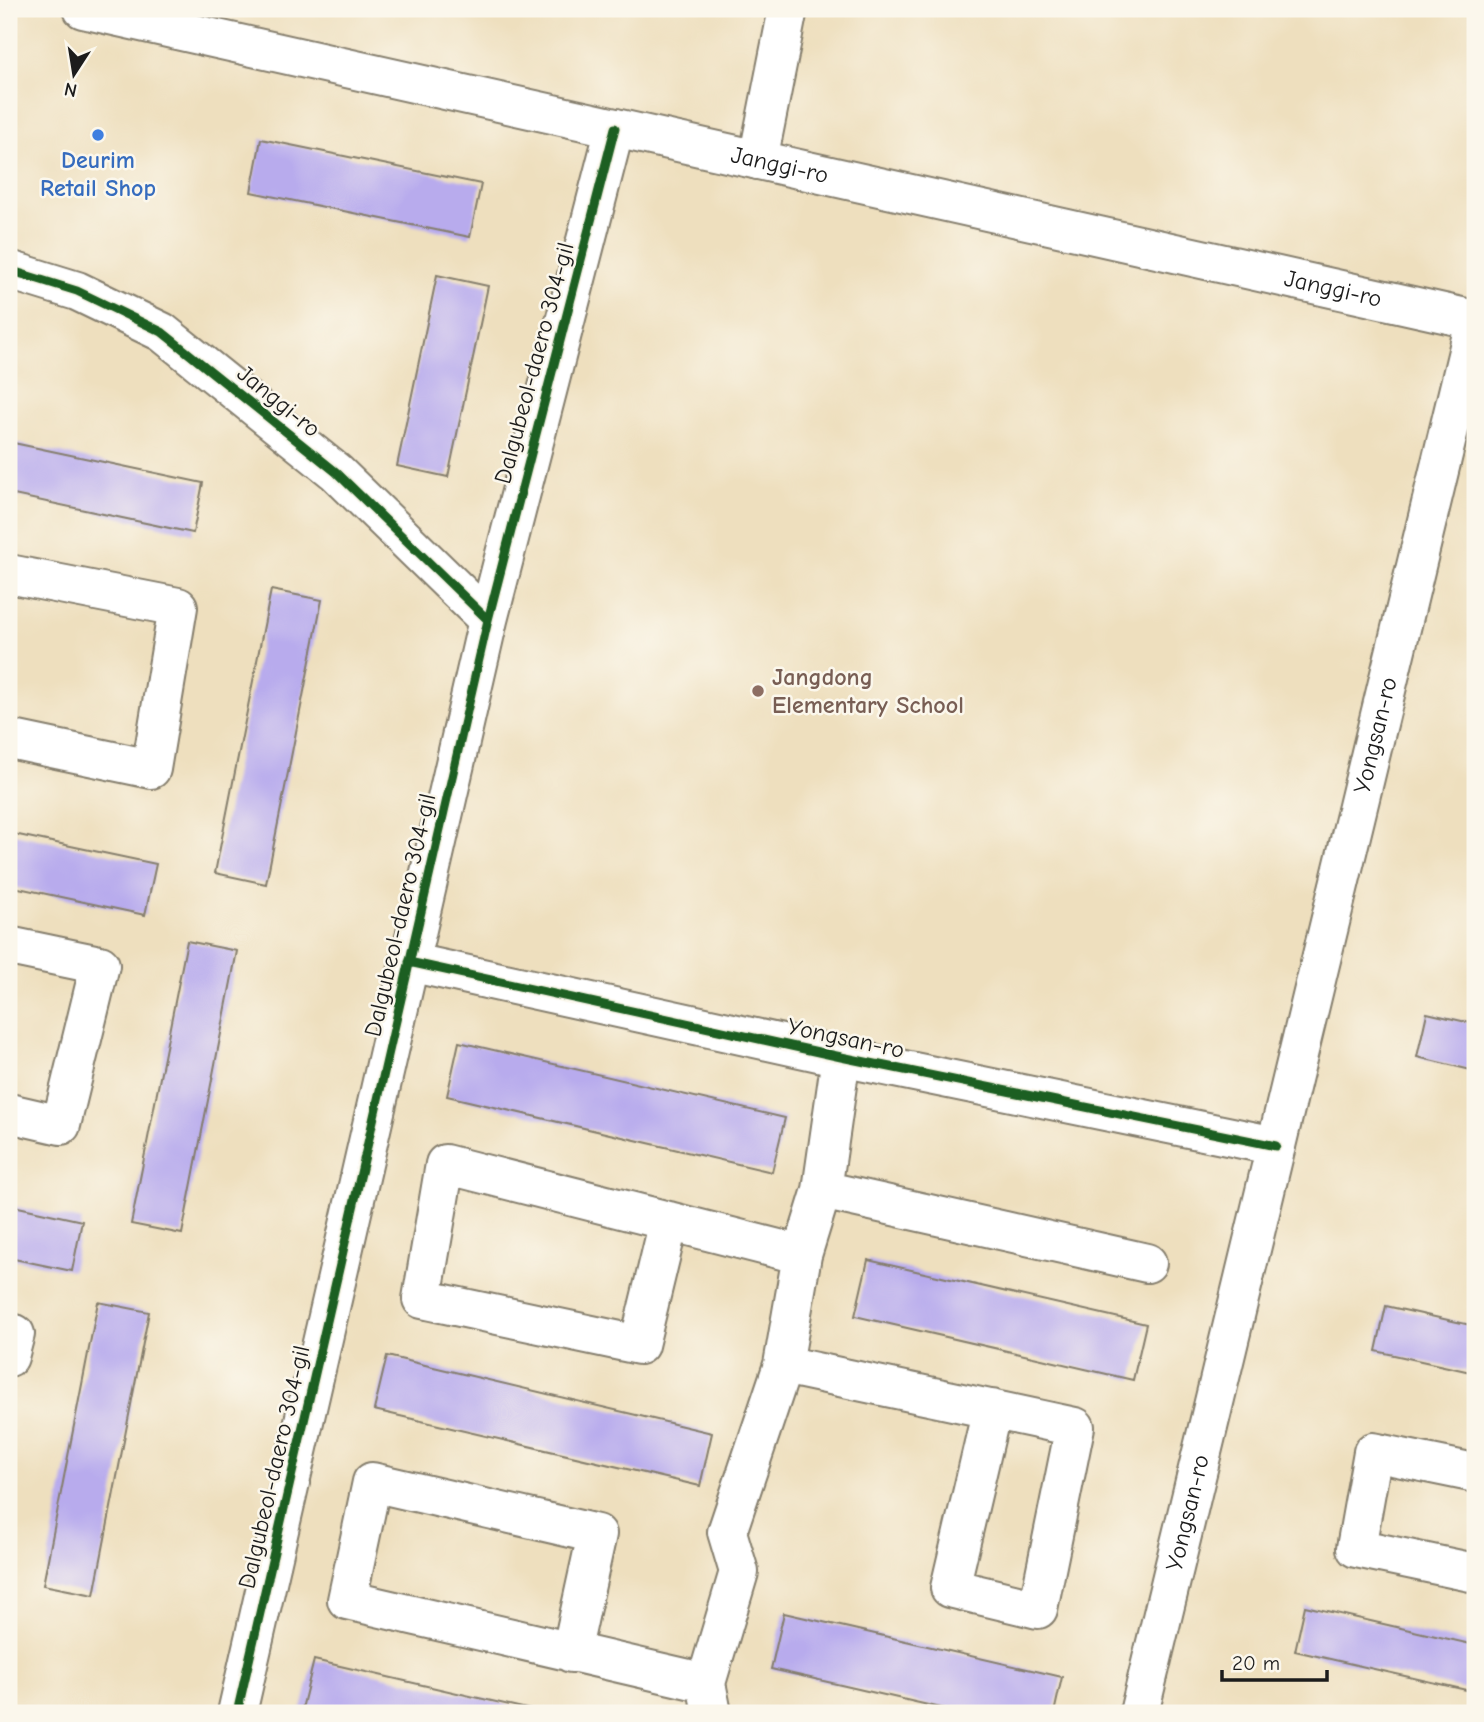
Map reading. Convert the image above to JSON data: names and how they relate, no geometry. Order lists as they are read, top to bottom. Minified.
{"streets":{"street":["Janggi-ro","Dalgubeol-daero 304-gil","Yongsan-ro"]},"crossings":[["Janggi-ro","Dalgubeol-daero 304-gil"],["Janggi-ro","Yongsan-ro"],["Dalgubeol-daero 304-gil","Yongsan-ro"]],"places":["Deurim Retail Shop","Jangdong Elementary School"],"scale_bar":"20 m","north":"bottom"}
